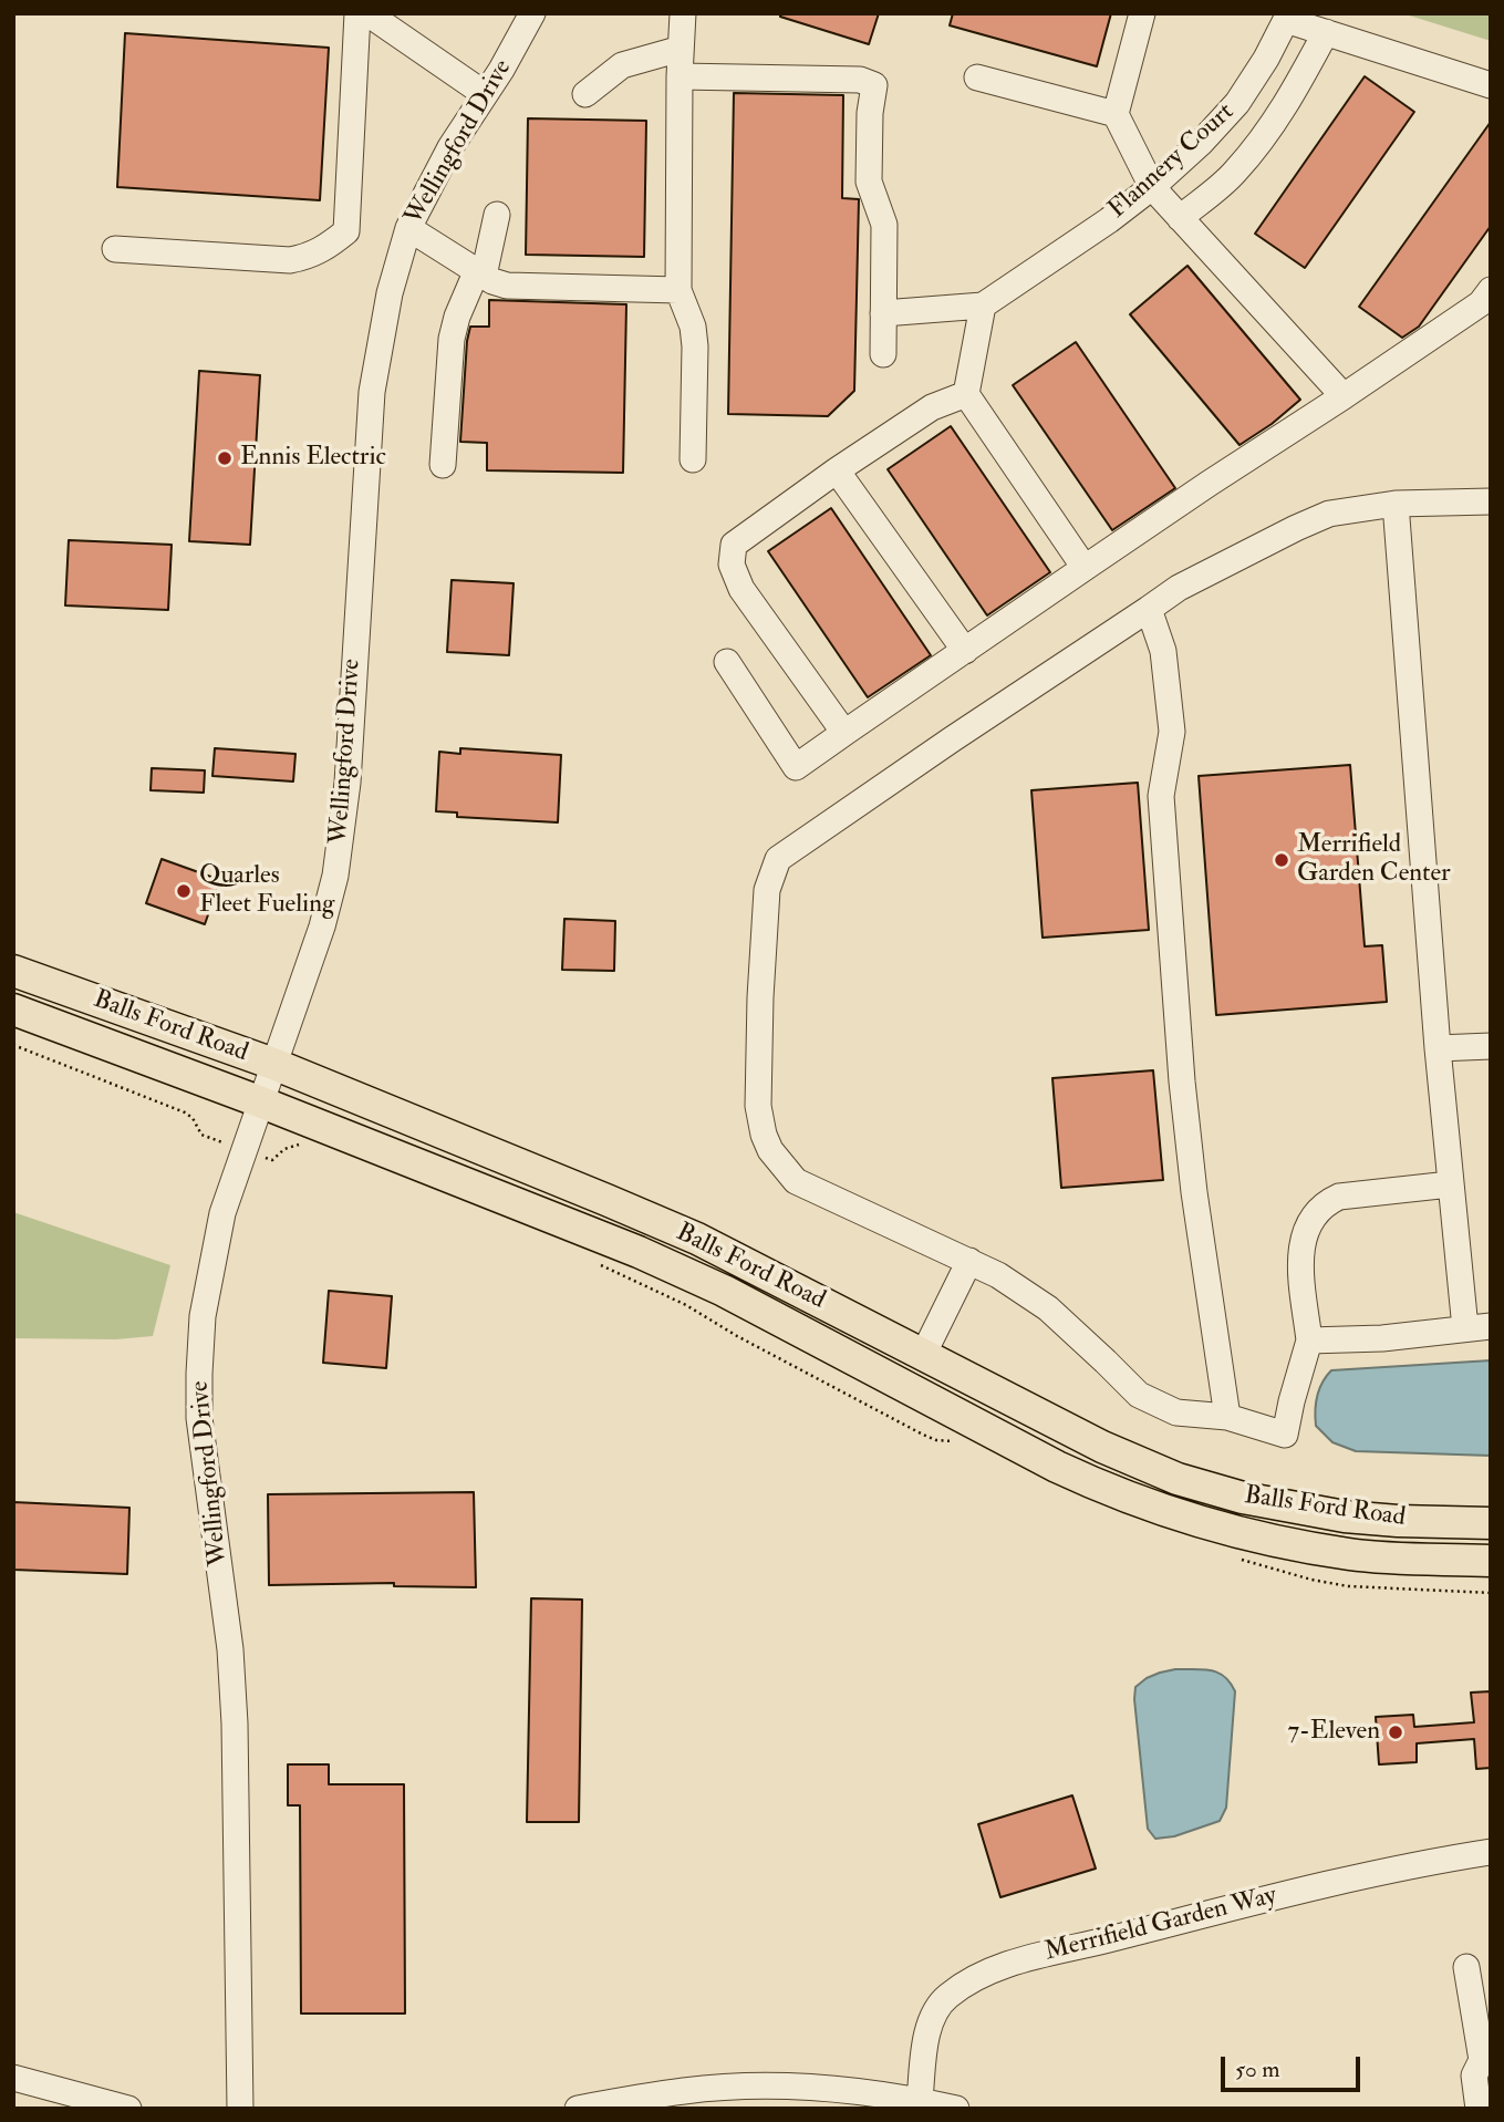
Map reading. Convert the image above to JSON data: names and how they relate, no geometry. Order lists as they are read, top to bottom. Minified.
{"streets":{"main road":["Balls Ford Road"],"street":["Wellingford Drive","Flannery Court","Merrifield Garden Way"]},"crossings":[["Wellingford Drive","Balls Ford Road"]],"places":["Ennis Electric","Merrifield Garden Center","Quarles Fleet Fueling","7-Eleven"],"scale_bar":"50 m"}
